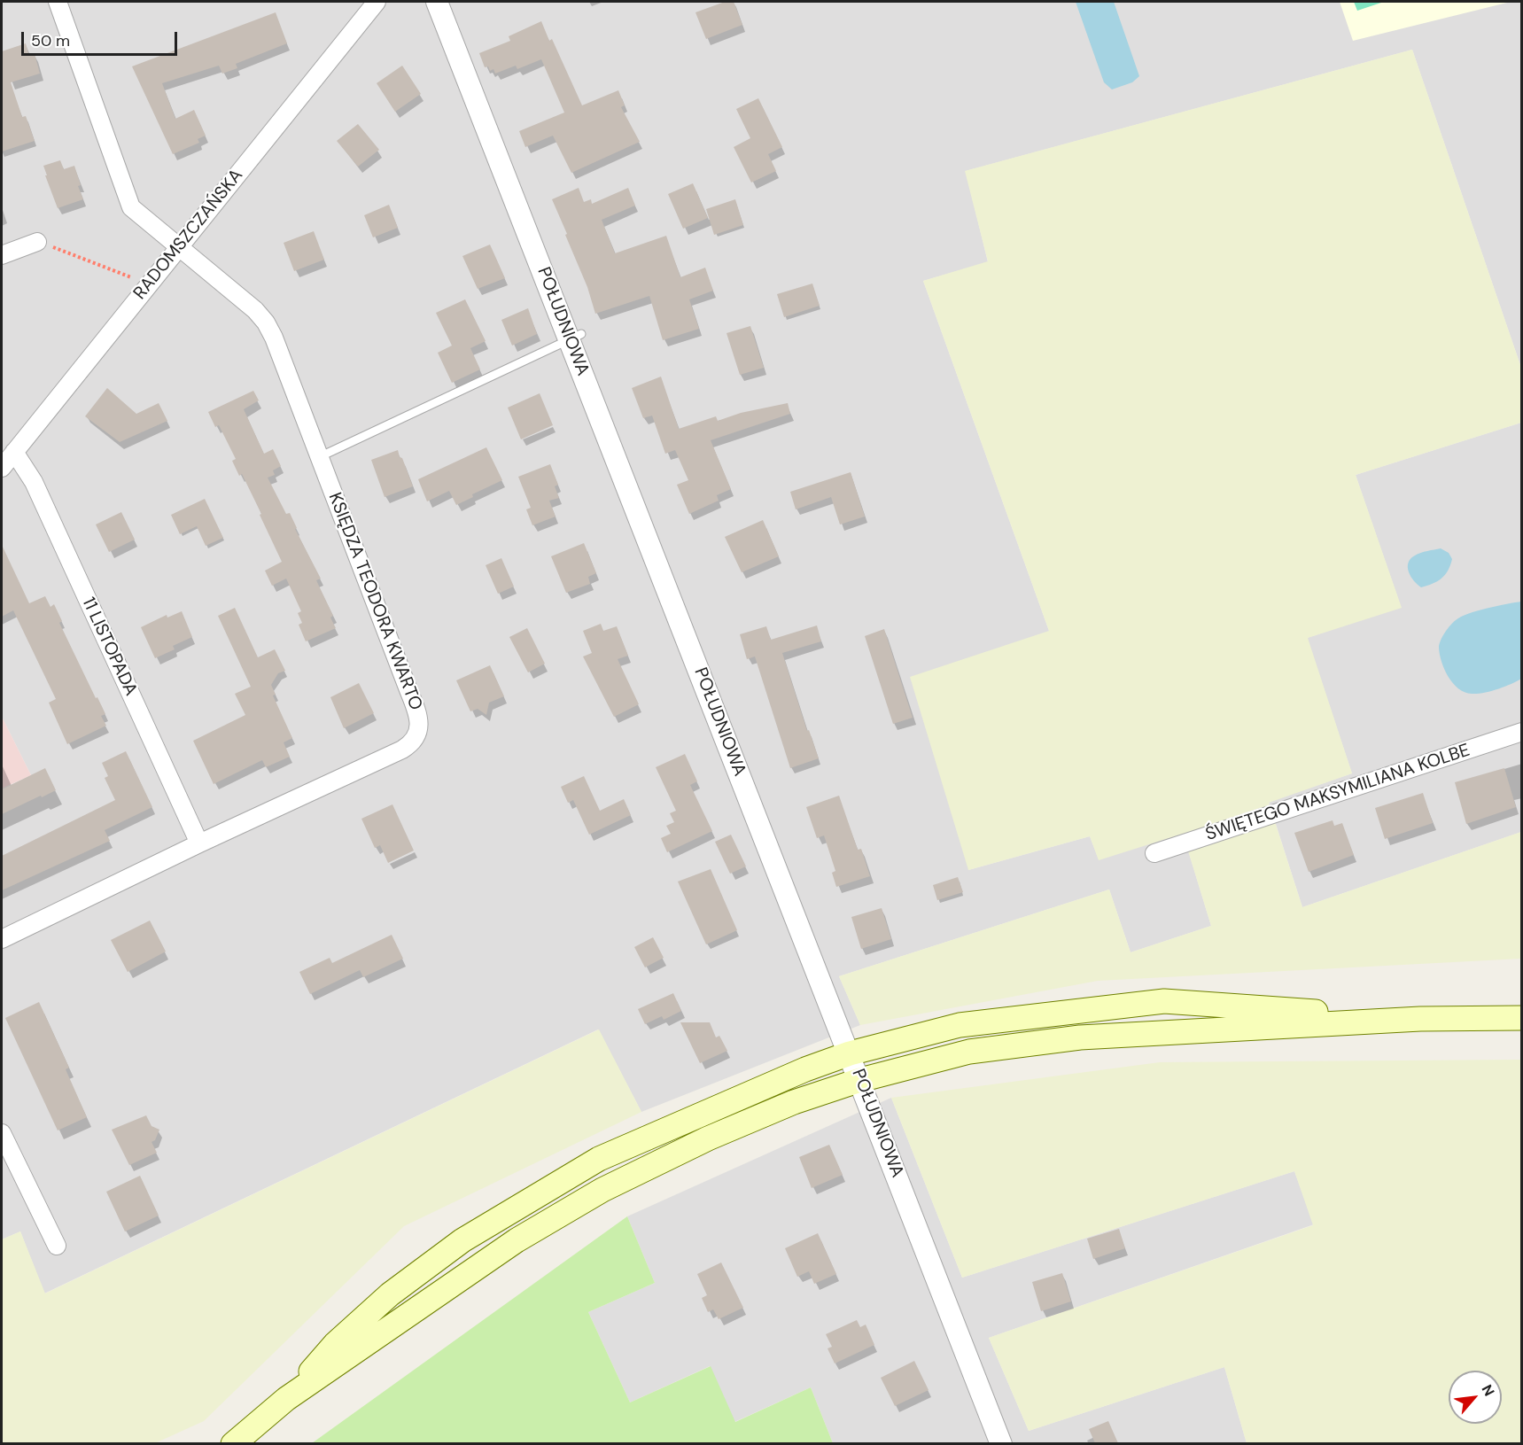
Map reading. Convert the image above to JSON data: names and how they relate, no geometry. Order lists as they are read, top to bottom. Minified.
{"streets":{"street":["RADOMSZCZAŃSKA","POŁUDNIOWA","KSIĘDZA TEODORA KWARTO","11 LISTOPADA","ŚWIĘTEGO MAKSYMILIANA KOLBE"]},"crossings":[["RADOMSZCZAŃSKA","KSIĘDZA TEODORA KWARTO"],["RADOMSZCZAŃSKA","11 LISTOPADA"],["KSIĘDZA TEODORA KWARTO","11 LISTOPADA"]],"scale_bar":"50 m","north":"top right"}
